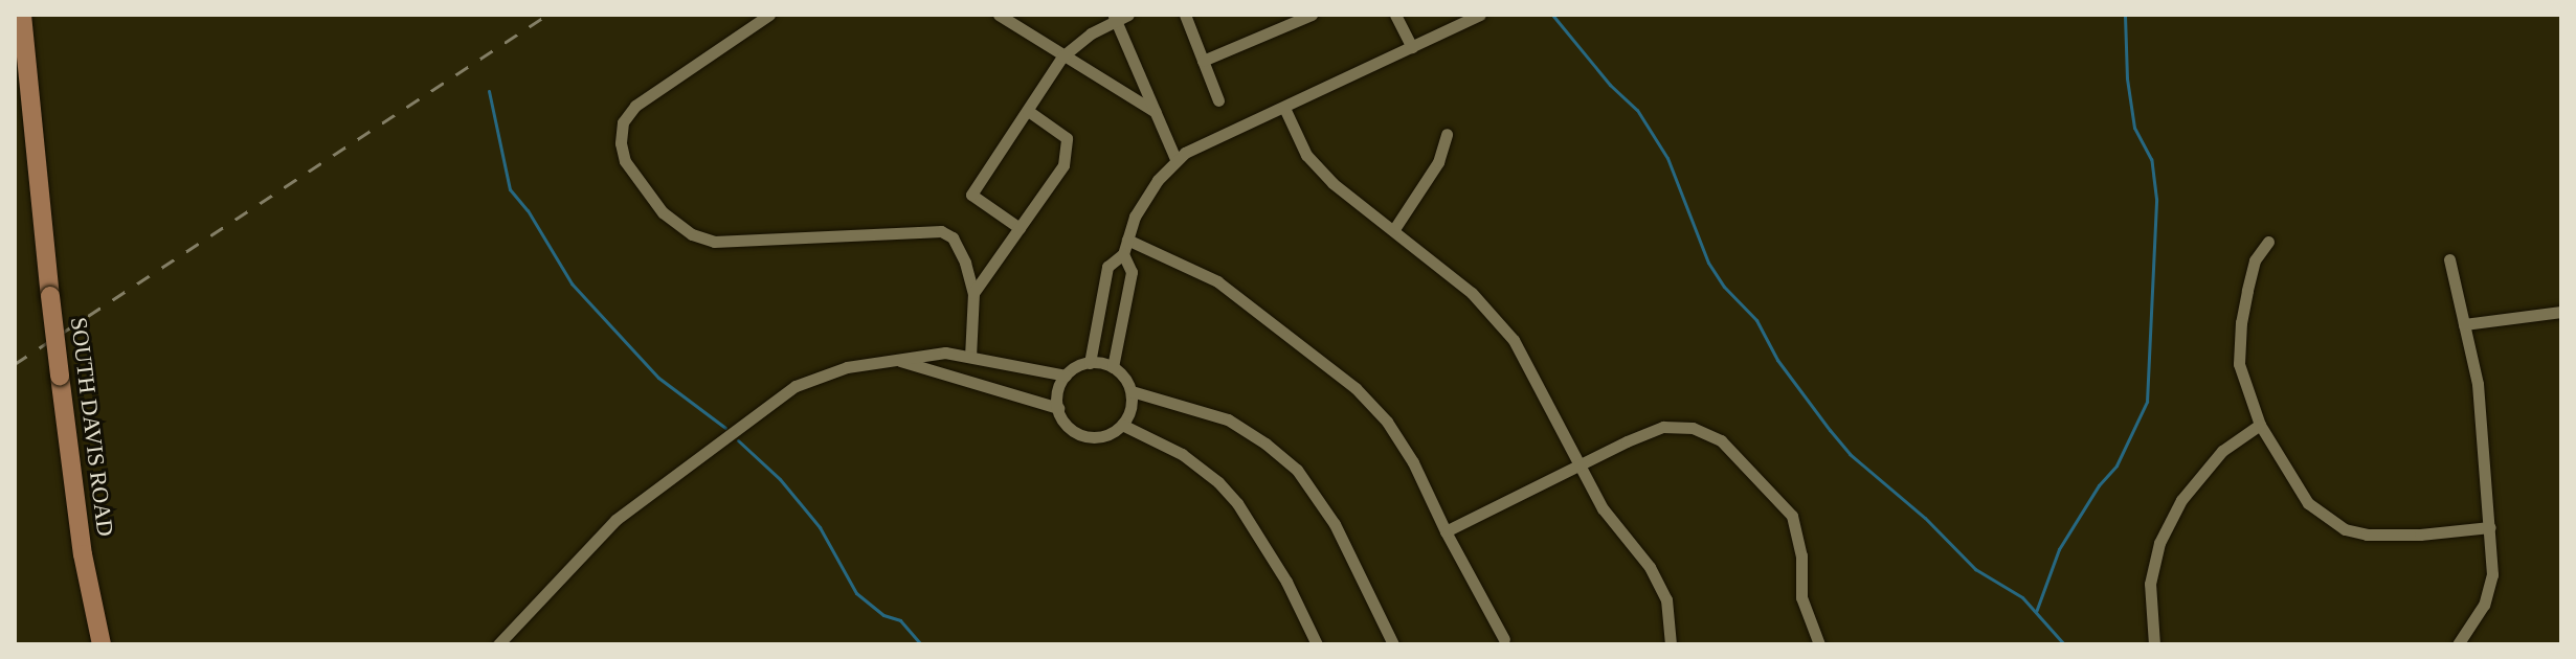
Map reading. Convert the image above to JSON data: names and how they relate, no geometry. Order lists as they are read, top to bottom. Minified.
{"streets":{"main road":["SOUTH DAVIS ROAD"]}}
